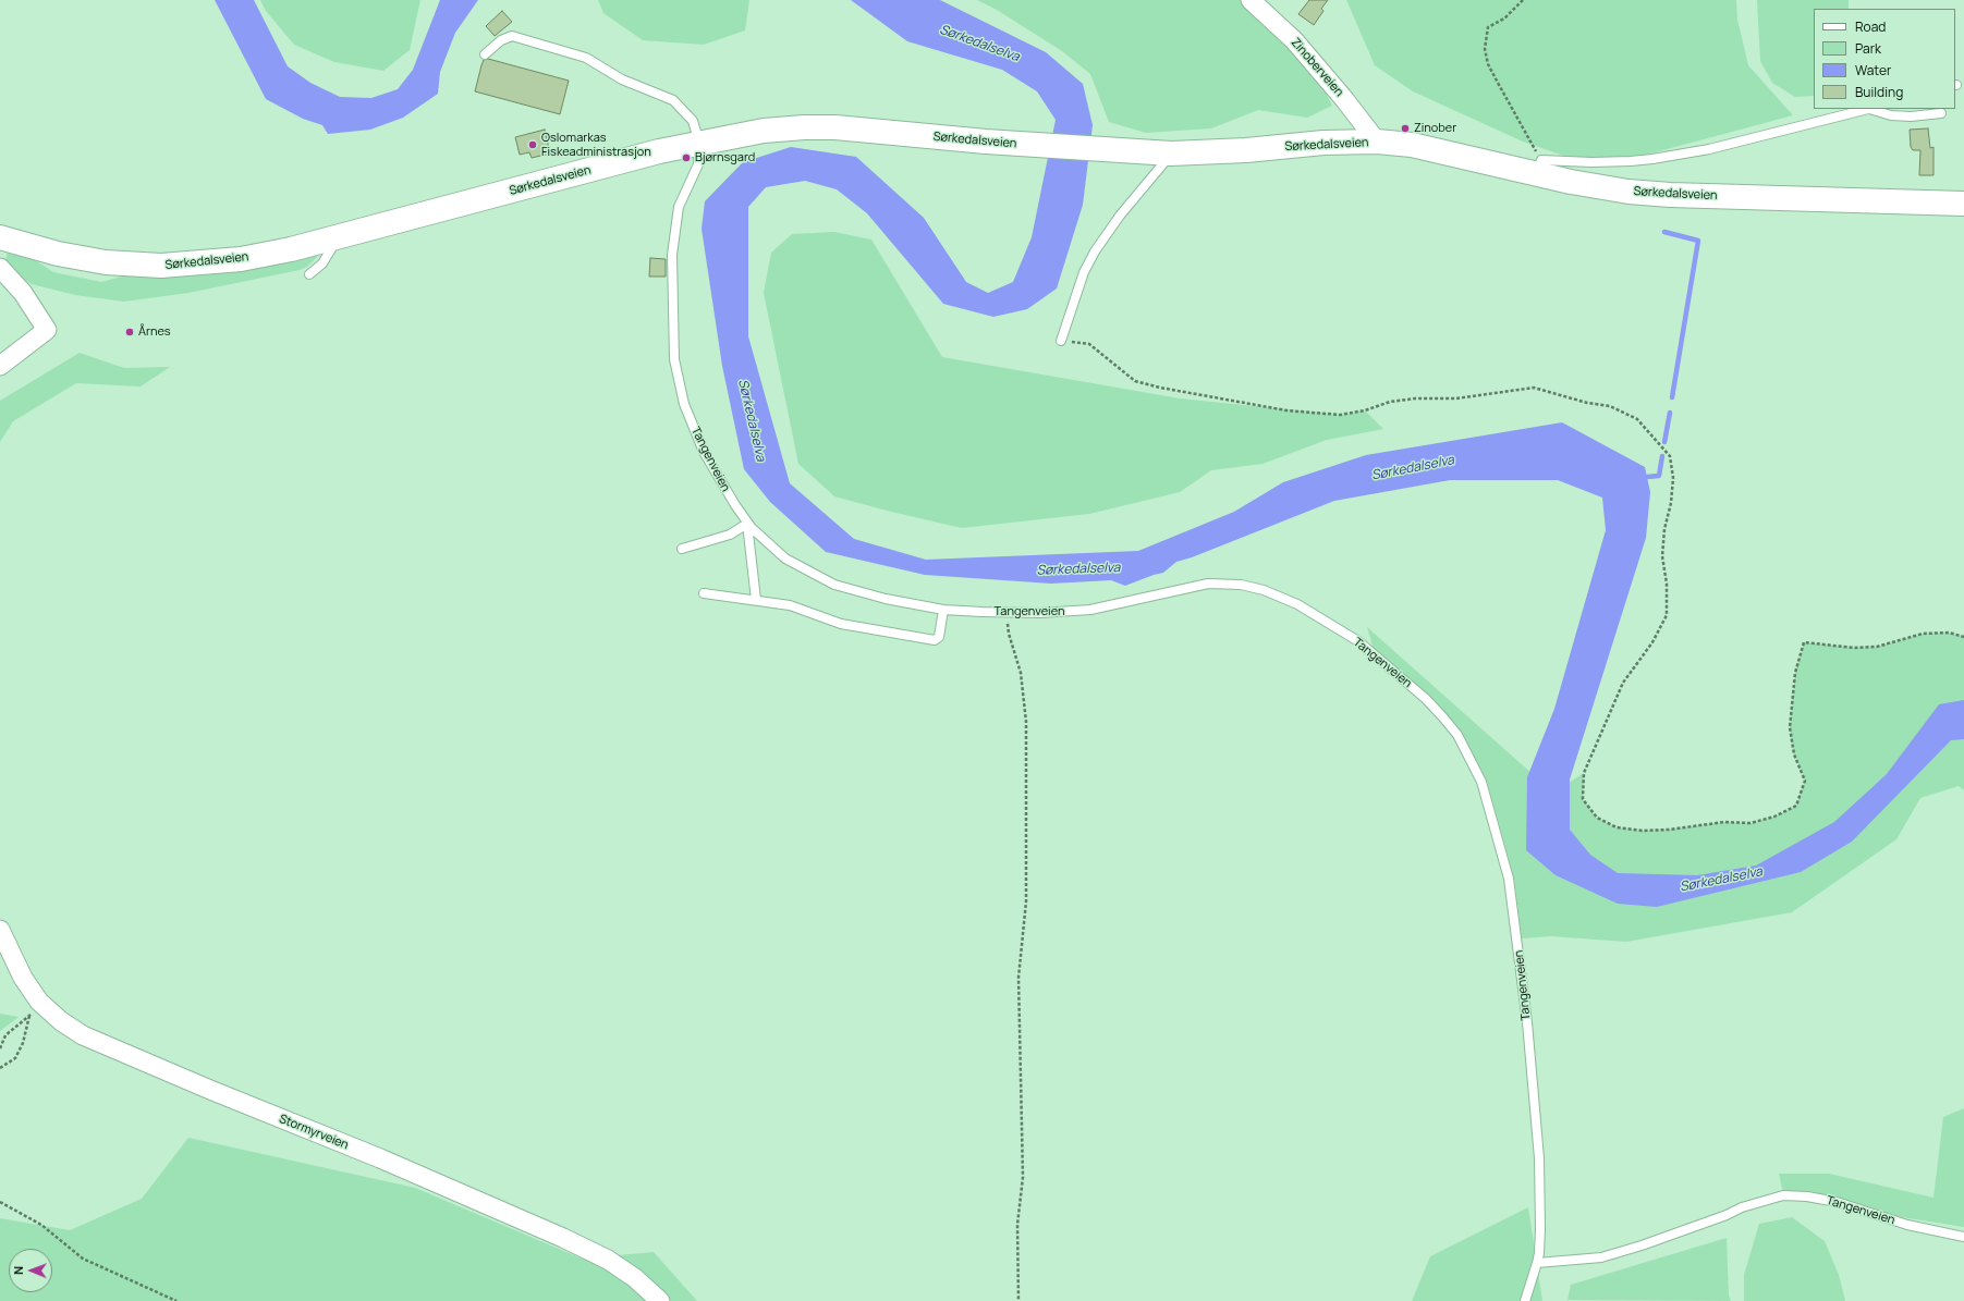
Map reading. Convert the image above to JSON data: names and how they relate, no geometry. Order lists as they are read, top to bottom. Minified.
{"streets":{"street":["Zinoberveien","Sørkedalsveien","Stormyrveien"],"lane":["Tangenveien"]},"crossings":[["Zinoberveien","Sørkedalsveien"],["Sørkedalsveien","Tangenveien"]],"water":["Sørkedalselva"],"places":["Zinober","Oslomarkas Fiskeadministrasjon","Bjørnsgard","Årnes"],"legend":["Road","Park","Water","Building"],"north":"left"}
